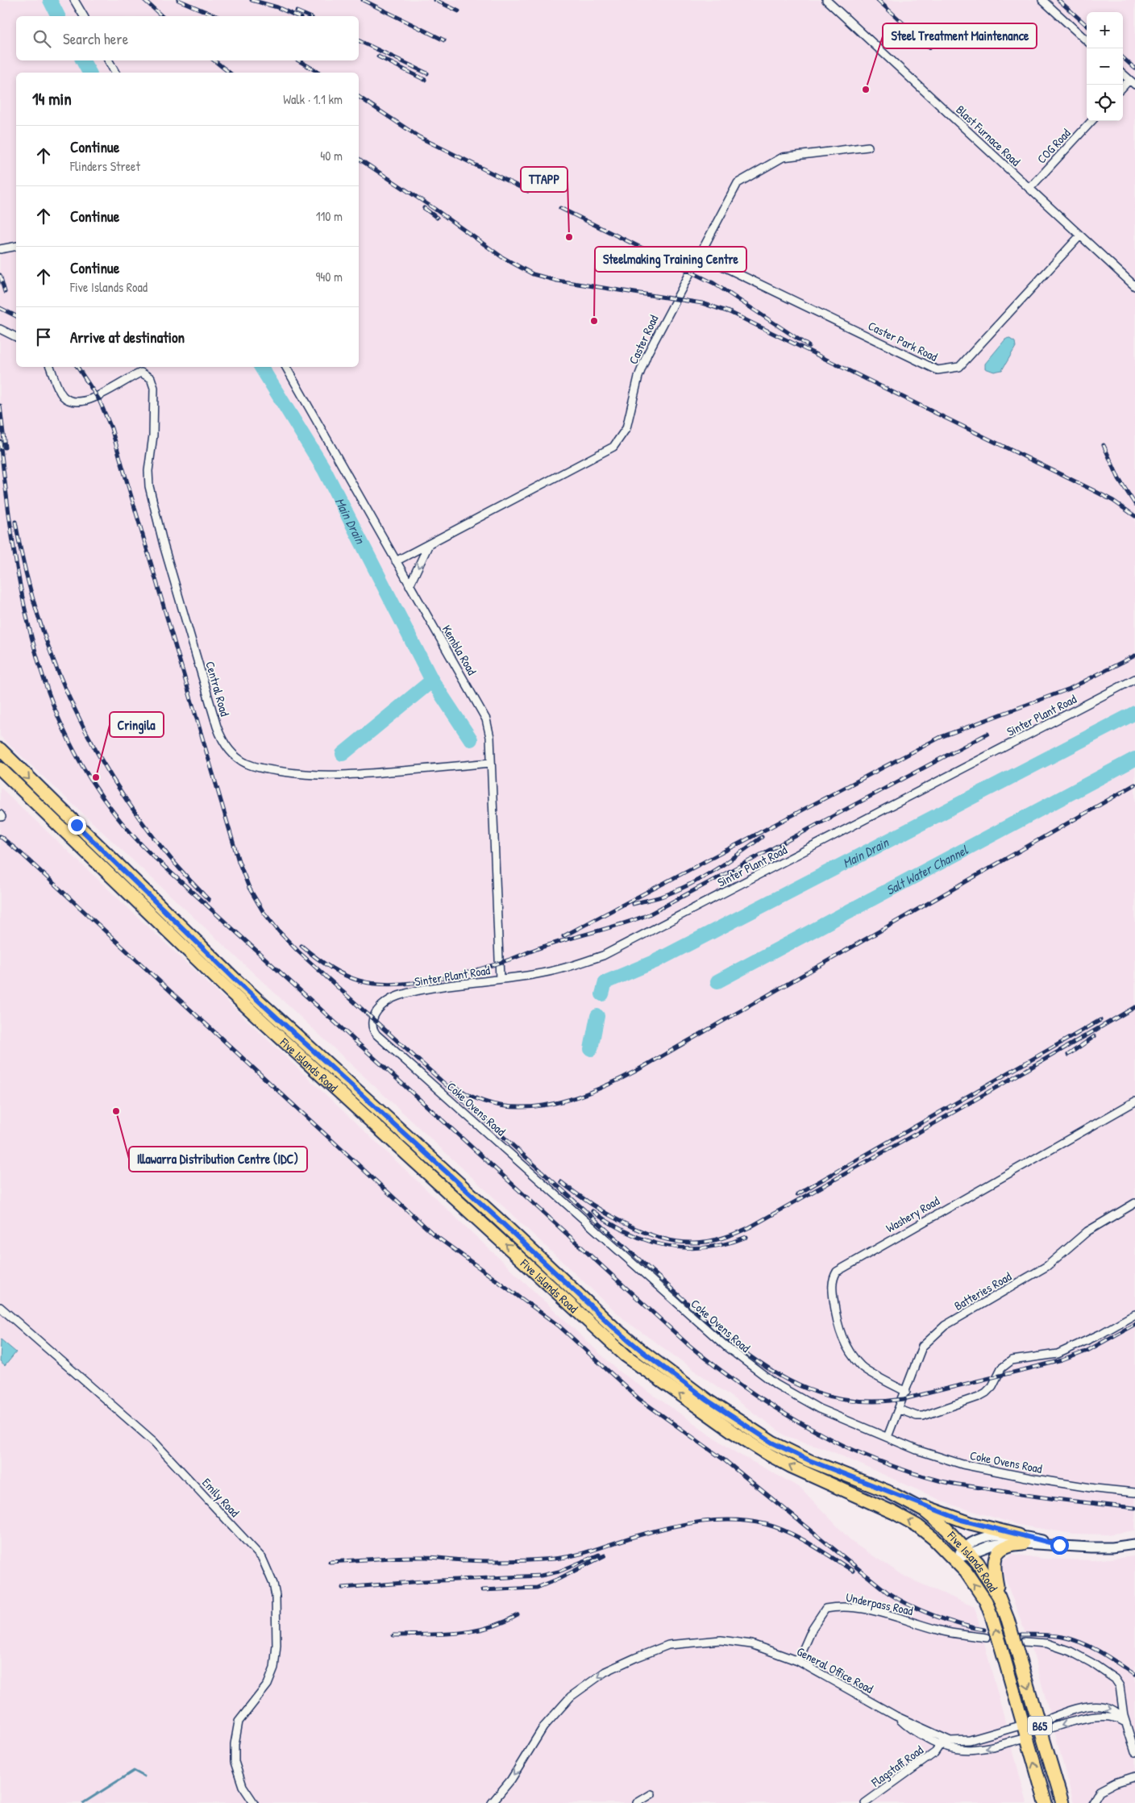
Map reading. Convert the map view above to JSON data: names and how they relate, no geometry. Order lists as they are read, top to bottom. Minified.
{"streets":{"main road":["Five Islands Road","B65"],"street":["Blast Furnace Road","COG Road","Caster Road","Caster Park Road","Kembla Road","Central Road","Sinter Plant Road","Coke Ovens Road","Washery Road","Batteries Road","Emily Road","Underpass Road","General Office Road","Flagstaff Road"]},"crossings":[["Blast Furnace Road","COG Road"],["Blast Furnace Road","Caster Park Road"],["Caster Road","Caster Park Road"],["Caster Road","Kembla Road"],["Kembla Road","Central Road"],["Kembla Road","Sinter Plant Road"],["Sinter Plant Road","Coke Ovens Road"],["Five Islands Road","Flagstaff Road"],["Coke Ovens Road","Batteries Road"],["Washery Road","Batteries Road"],["Underpass Road","General Office Road"],["General Office Road","Flagstaff Road"]],"one_way":["General Office Road"],"water":["Main Drain","Salt Water Channel"],"places":["Steel Treatment Maintenance","TTAPP","Steelmaking Training Centre","Cringila","Illawarra Distribution Centre (IDC)"],"page":{"map_buttons":["+","−"],"search":"Search here","heading":["14 min","Walk · 1.1 km"],"list":[["Continue","Flinders Street","40 m"],["Continue","110 m"],["Continue","Five Islands Road","940 m"],"Arrive at destination"]}}
